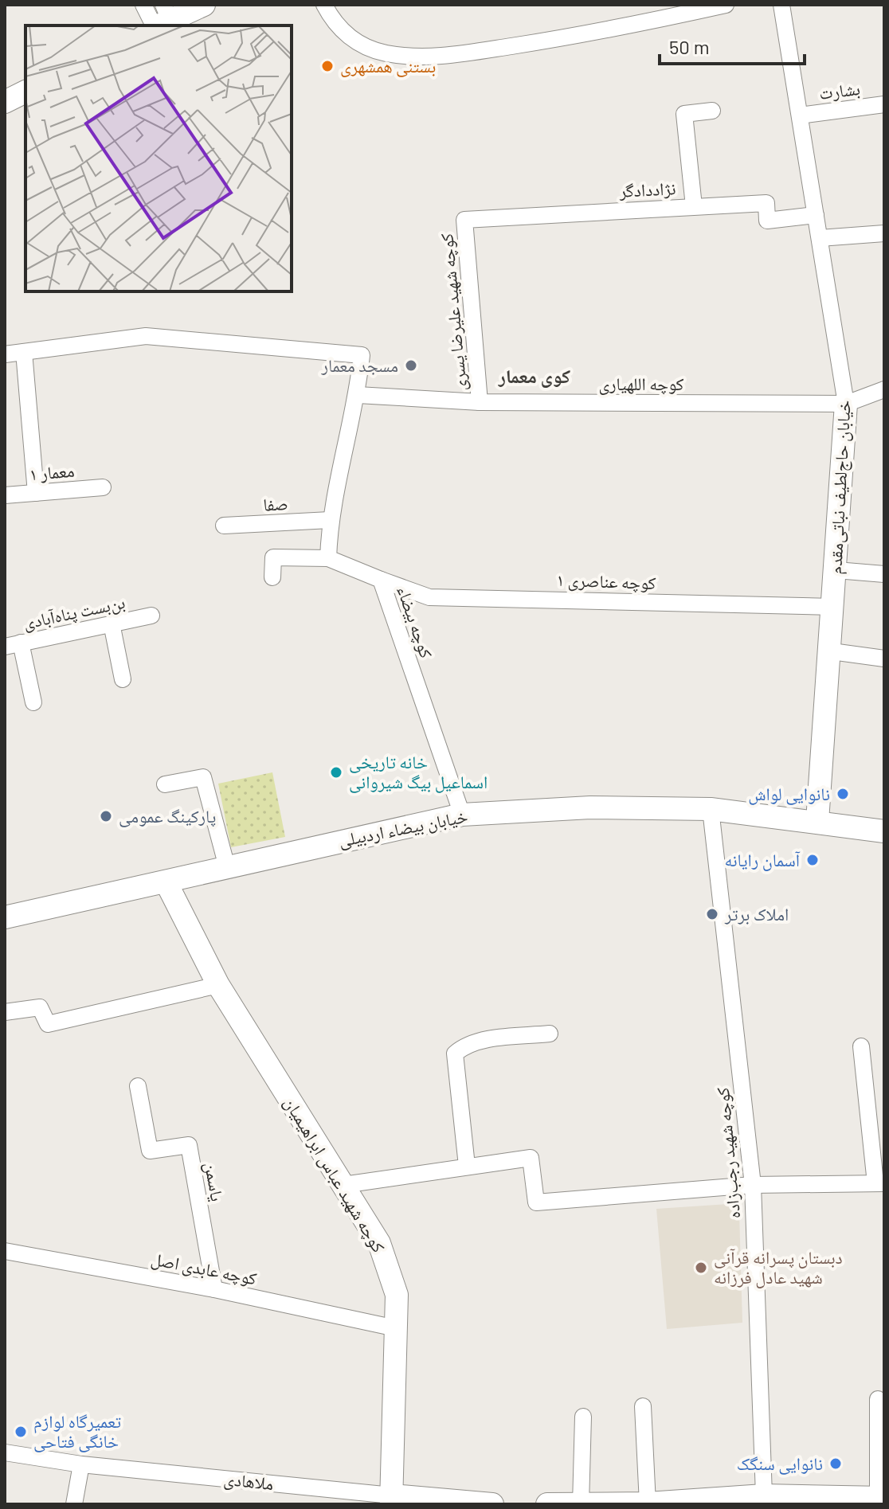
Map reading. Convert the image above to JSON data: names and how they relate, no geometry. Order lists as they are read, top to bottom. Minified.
{"streets":{"street":["بشارت","نژاددادگر","کوچه شهید علیرضا یسری","کوچه اللهیاری","معمار ۱","خیابان حاج‌لطیف نباتی‌مقدم","صفا","کوچه عناصری ۱","بن‌بست پناه‌آبادی","کوچه بیضاء","خیابان بیضاء اردبیلی","کوچه شهید رجب‌زاده","کوچه شهید عباس ابراهیمیان","یاسمن","کوچه عابدی اصل","ملاهادی"]},"crossings":[["بشارت","خیابان حاج‌لطیف نباتی‌مقدم"],["نژاددادگر","کوچه شهید علیرضا یسری"],["نژاددادگر","خیابان حاج‌لطیف نباتی‌مقدم"],["کوچه شهید علیرضا یسری","کوچه اللهیاری"],["کوچه اللهیاری","خیابان حاج‌لطیف نباتی‌مقدم"],["خیابان حاج‌لطیف نباتی‌مقدم","کوچه عناصری ۱"],["خیابان حاج‌لطیف نباتی‌مقدم","خیابان بیضاء اردبیلی"],["کوچه عناصری ۱","کوچه بیضاء"],["کوچه بیضاء","خیابان بیضاء اردبیلی"],["خیابان بیضاء اردبیلی","کوچه شهید رجب‌زاده"],["خیابان بیضاء اردبیلی","کوچه شهید عباس ابراهیمیان"],["کوچه شهید عباس ابراهیمیان","کوچه عابدی اصل"],["کوچه شهید عباس ابراهیمیان","ملاهادی"],["یاسمن","کوچه عابدی اصل"]],"districts":["کوی معمار"],"places":["بستنی همشهری","مسجد معمار","خانه تاریخی اسماعیل بیگ شیروانی","نانوایی لواش","پارکینگ عمومی","آسمان رایانه","املاک برتر","دبستان پسرانه قرآنی شهید عادل فرزانه","تعمیرگاه لوازم خانگی فتاحی","نانوایی سنگک"],"scale_bar":"50 m"}
